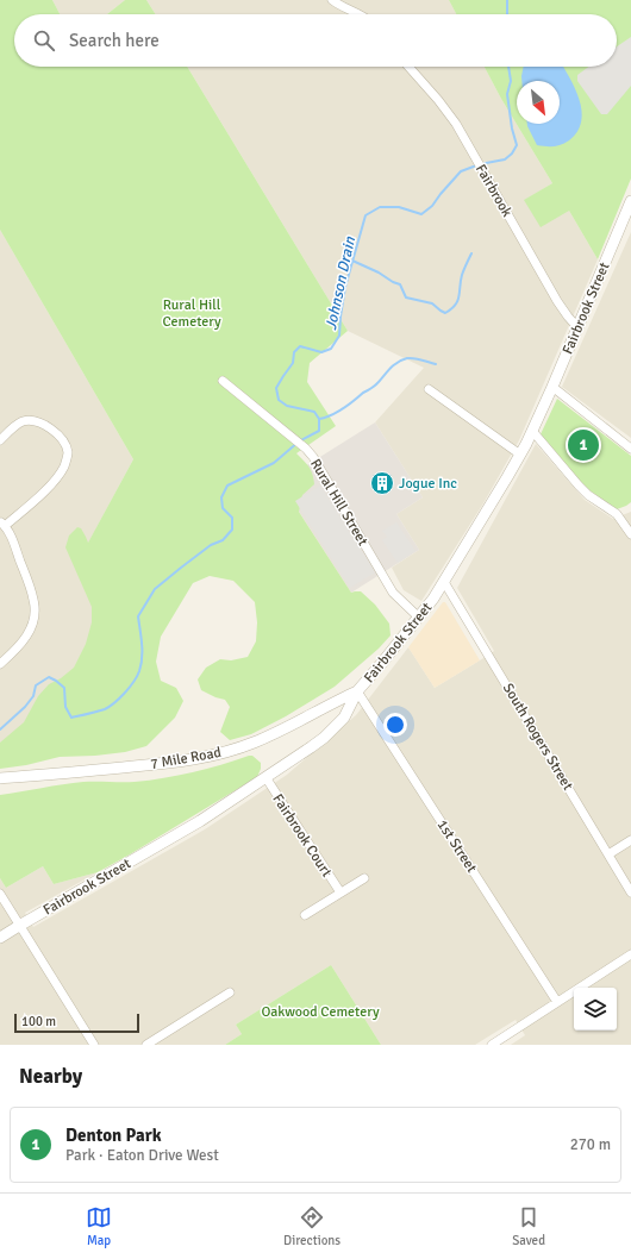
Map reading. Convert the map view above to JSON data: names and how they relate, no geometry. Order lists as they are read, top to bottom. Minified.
{"streets":{"street":["Fairbrook","Fairbrook Street","Rural Hill Street","South Rogers Street","7 Mile Road","Fairbrook Court","1st Street"]},"crossings":[["Fairbrook","Fairbrook Street"],["Fairbrook Street","Rural Hill Street"],["Fairbrook Street","South Rogers Street"],["Fairbrook Street","7 Mile Road"],["Fairbrook Street","Fairbrook Court"],["Fairbrook Street","1st Street"],["7 Mile Road","1st Street"]],"water":["Johnson Drain"],"parks":["Rural Hill Cemetery","Oakwood Cemetery"],"places":{"building":["Jogue Inc"]},"scale_bar":"100 m","north":"bottom right","page":{"search":"Search here","pins":"1","scale":"100 m","heading":"Nearby","list":[{"mark":"1","name":"Denton Park","note":"Park · Eaton Drive West","value":"270 m"}],"nav":["Map","Directions","Saved"]}}
